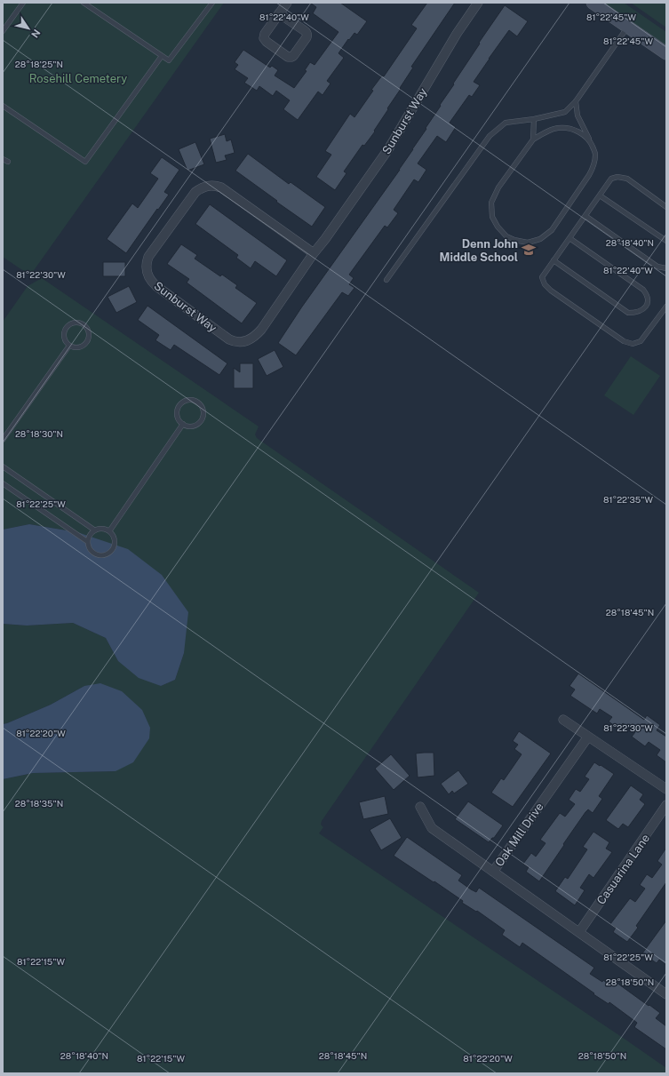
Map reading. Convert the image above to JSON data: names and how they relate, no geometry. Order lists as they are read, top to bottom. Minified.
{"streets":{"street":["Sunburst Way","Oak Mill Drive","Casuarina Lane"]},"crossings":[["Oak Mill Drive","Casuarina Lane"]],"parks":["Rosehill Cemetery"],"places":{"school or university":["Denn John Middle School"]},"north":"bottom right","coordinates":["81°22'40\"W","81°22'45\"W","28°18'25\"N","28°18'40\"N","81°22'30\"W","28°18'30\"N","81°22'35\"W","81°22'25\"W","28°18'45\"N","81°22'20\"W","28°18'35\"N","81°22'15\"W","28°18'50\"N"]}
